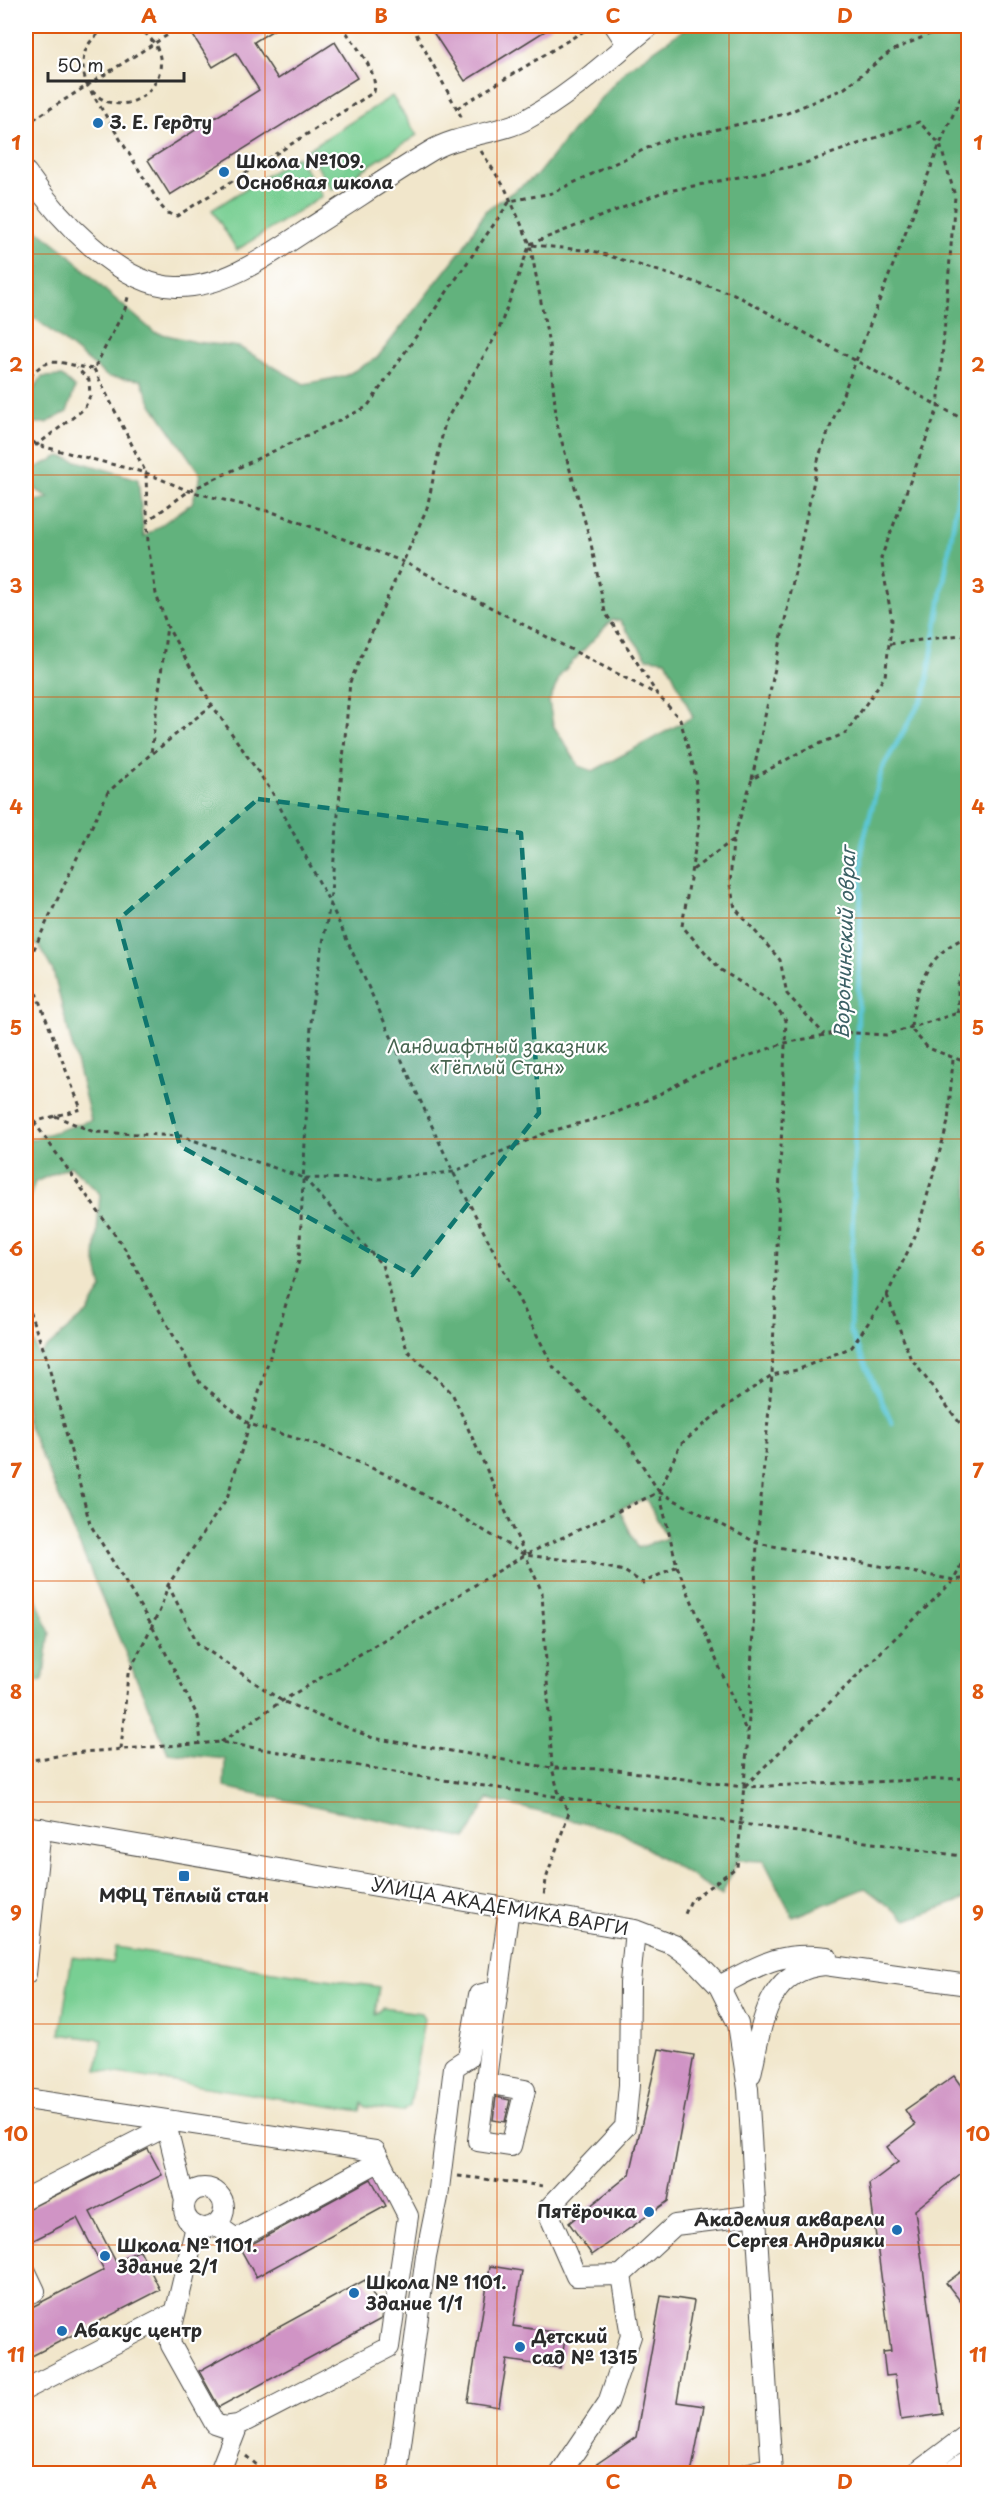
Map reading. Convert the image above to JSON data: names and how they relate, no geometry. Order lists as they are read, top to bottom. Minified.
{"streets":{"street":["УЛИЦА АКАДЕМИКА ВАРГИ"]},"water":["Воронинский овраг"],"parks":["Ландшафтный заказник «Тёплый Стан»"],"places":{"other":["З. Е. Гердту","Школа №109. Основная школа","Пятёрочка","Академия акварели Сергея Андрияки","Школа № 1101. Здание 2/1","Школа № 1101. Здание 1/1","Абакус центр","Детский сад № 1315"],"transit":["МФЦ Тёплый стан"]},"scale_bar":"50 m","grid":{"columns":["A","B","C","D"],"rows":["1","2","3","4","5","6","7","8","9","10","11"]}}
